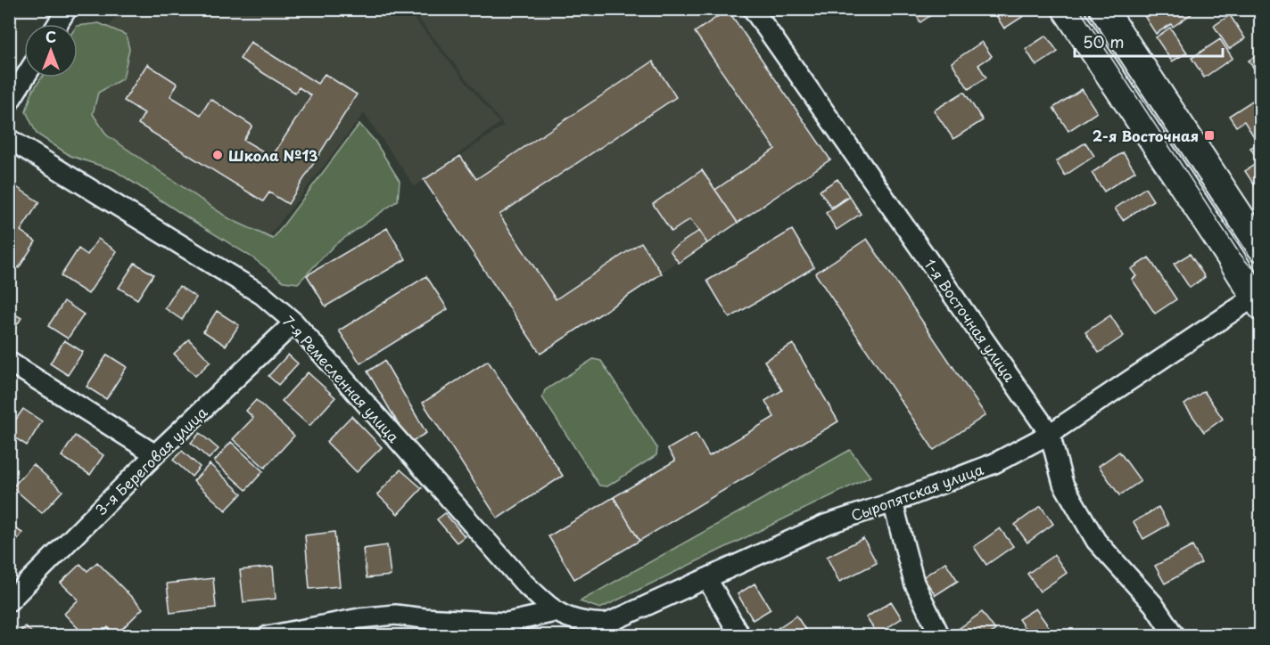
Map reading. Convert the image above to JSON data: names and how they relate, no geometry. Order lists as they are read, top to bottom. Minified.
{"streets":{"street":["1-я Восточная улица","7-я Ремесленная улица","3-я Береговая улица","Сыропятская улица"]},"crossings":[["1-я Восточная улица","Сыропятская улица"],["7-я Ремесленная улица","3-я Береговая улица"],["7-я Ремесленная улица","Сыропятская улица"]],"places":{"transit":["2-я Восточная"],"other":["Школа №13"]},"scale_bar":"50 m","north":"top"}
